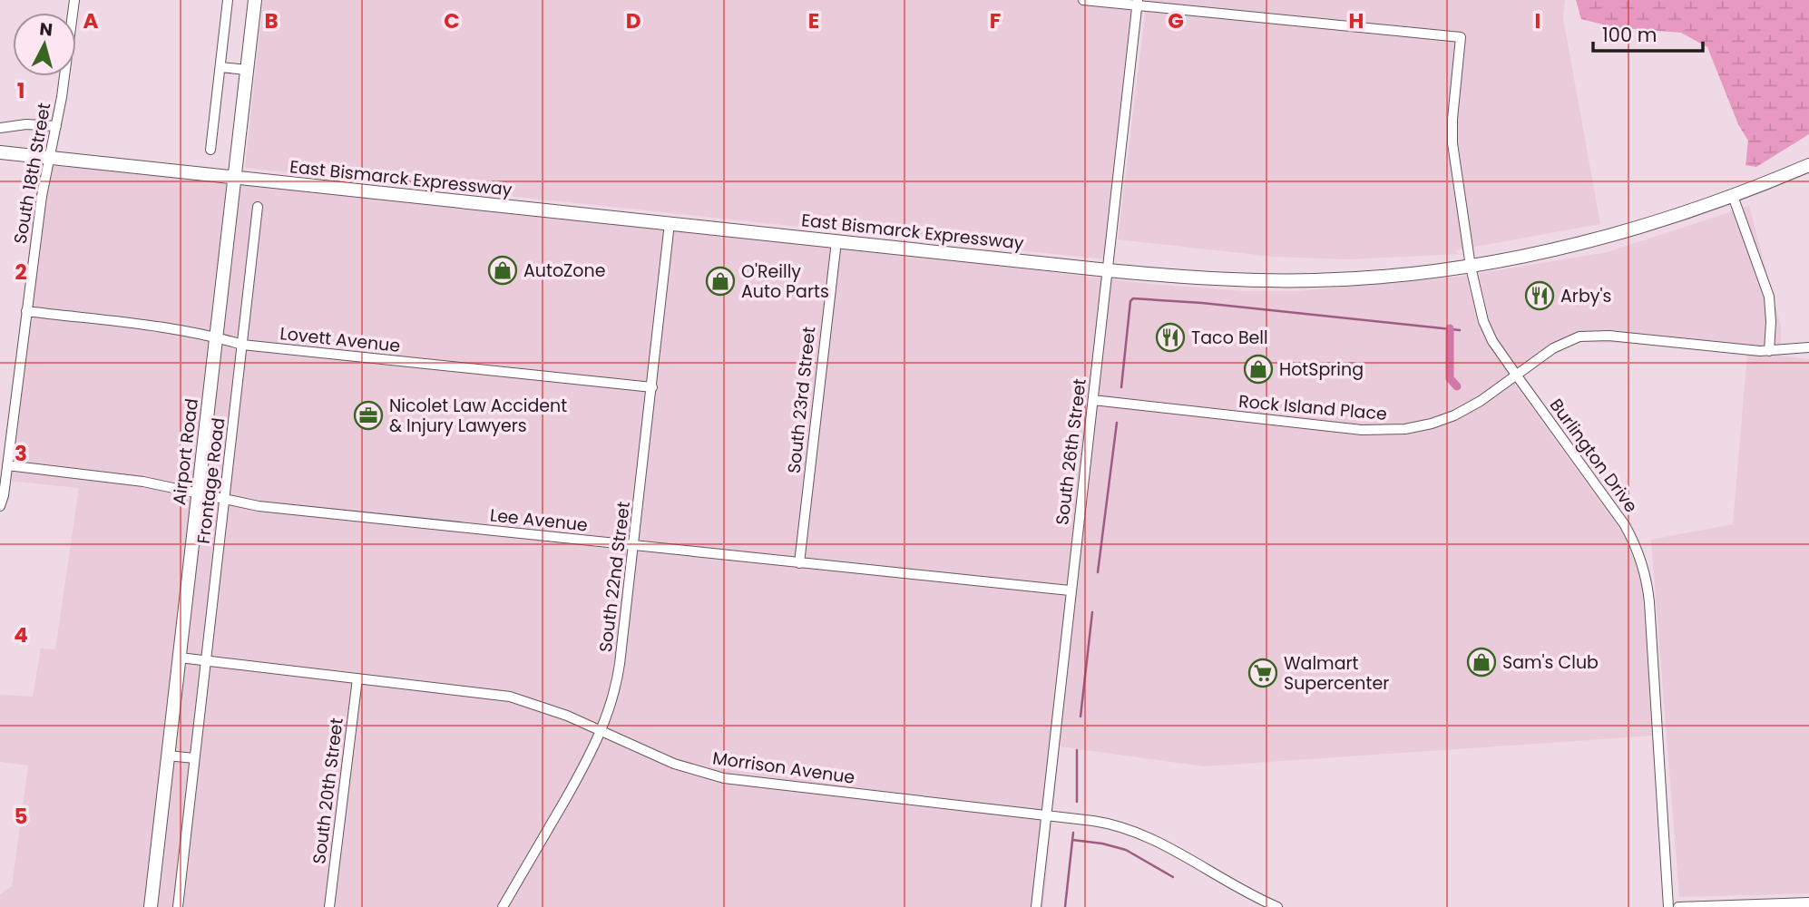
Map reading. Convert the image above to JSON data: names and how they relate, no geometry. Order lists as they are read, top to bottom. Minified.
{"streets":{"main road":["East Bismarck Expressway","Airport Road"],"street":["South 18th Street","Lovett Avenue","South 23rd Street","Rock Island Place","South 26th Street","Burlington Drive","Frontage Road","Lee Avenue","South 22nd Street","Morrison Avenue","South 20th Street"]},"crossings":[["South 18th Street","East Bismarck Expressway"],["South 18th Street","Lovett Avenue"],["South 18th Street","Lee Avenue"],["East Bismarck Expressway","South 23rd Street"],["East Bismarck Expressway","Airport Road"],["East Bismarck Expressway","South 26th Street"],["East Bismarck Expressway","Burlington Drive"],["East Bismarck Expressway","South 22nd Street"],["Lovett Avenue","Airport Road"],["Lovett Avenue","Frontage Road"],["Lovett Avenue","South 22nd Street"],["South 23rd Street","Lee Avenue"],["Rock Island Place","South 26th Street"],["Rock Island Place","Burlington Drive"],["Airport Road","Lee Avenue"],["Airport Road","Morrison Avenue"],["South 26th Street","Burlington Drive"],["South 26th Street","Lee Avenue"],["South 26th Street","Morrison Avenue"],["Frontage Road","Lee Avenue"],["Frontage Road","Morrison Avenue"],["Lee Avenue","South 22nd Street"],["South 22nd Street","Morrison Avenue"],["Morrison Avenue","South 20th Street"]],"places":{"shop":["AutoZone","O'Reilly Auto Parts","HotSpring","Sam's Club"],"restaurant":["Arby's","Taco Bell"],"office":["Nicolet Law Accident & Injury Lawyers"],"supermarket":["Walmart Supercenter"]},"scale_bar":"100 m","north":"top","grid":{"columns":["A","B","C","D","E","F","G","H","I"],"rows":["1","2","3","4","5"]}}
